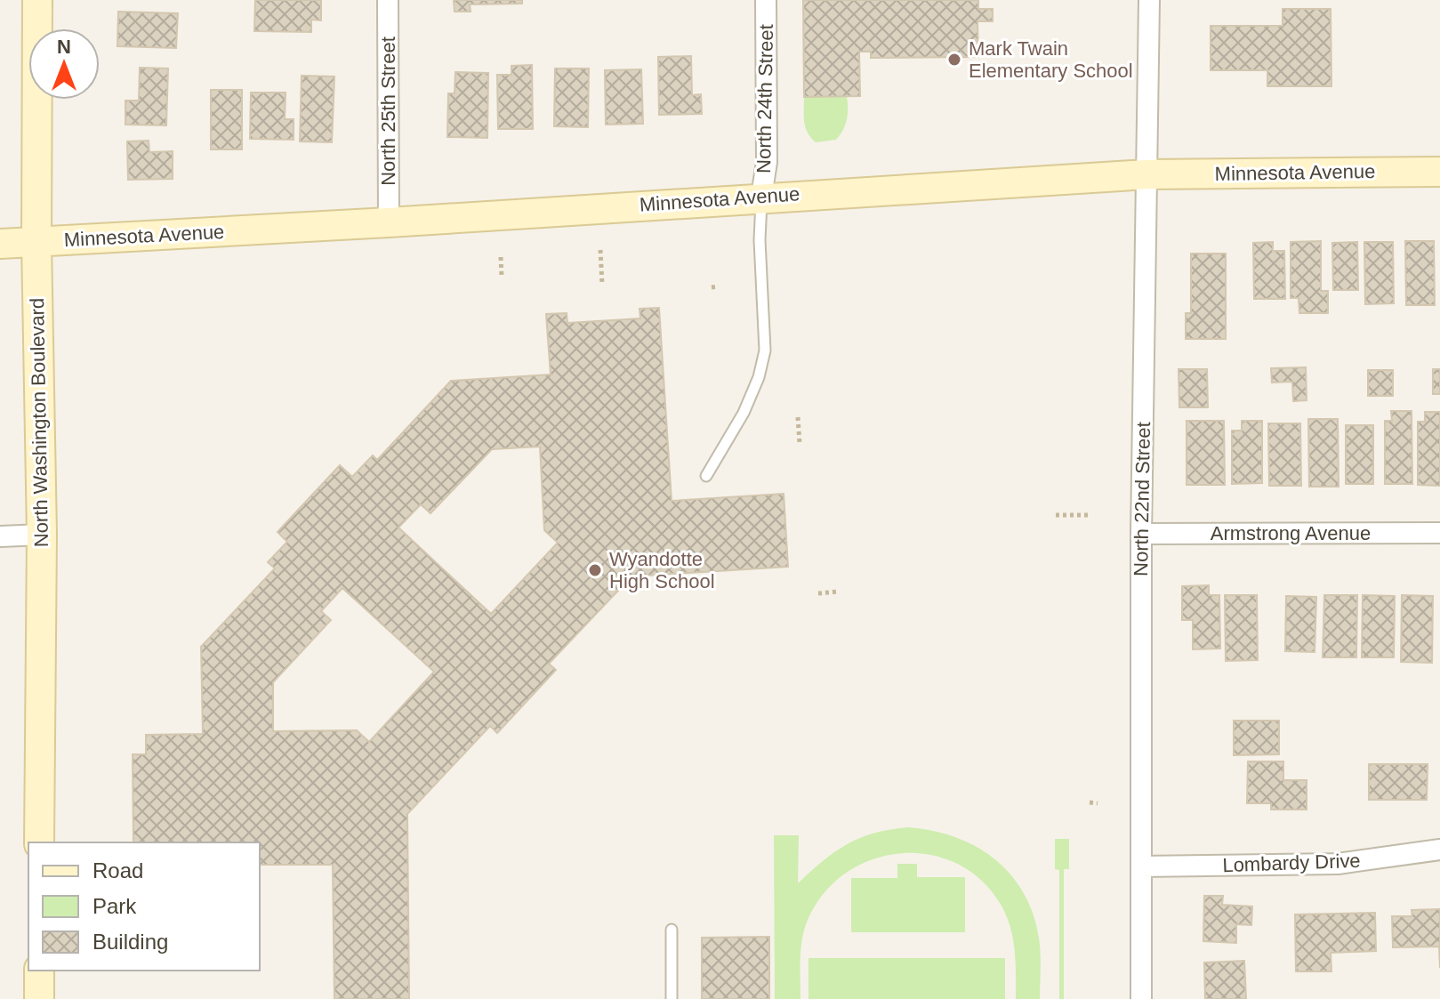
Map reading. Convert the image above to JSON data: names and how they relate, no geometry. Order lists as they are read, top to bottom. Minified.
{"streets":{"main road":["Minnesota Avenue","North Washington Boulevard"],"street":["North 24th Street","North 25th Street","North 22nd Street","Armstrong Avenue","Lombardy Drive"]},"crossings":[["North 24th Street","Minnesota Avenue"],["North 25th Street","Minnesota Avenue"],["Minnesota Avenue","North Washington Boulevard"],["Minnesota Avenue","North 22nd Street"],["North 22nd Street","Armstrong Avenue"],["North 22nd Street","Lombardy Drive"]],"places":["Mark Twain Elementary School","Wyandotte High School"],"legend":["Road","Park","Building"],"north":"top"}
